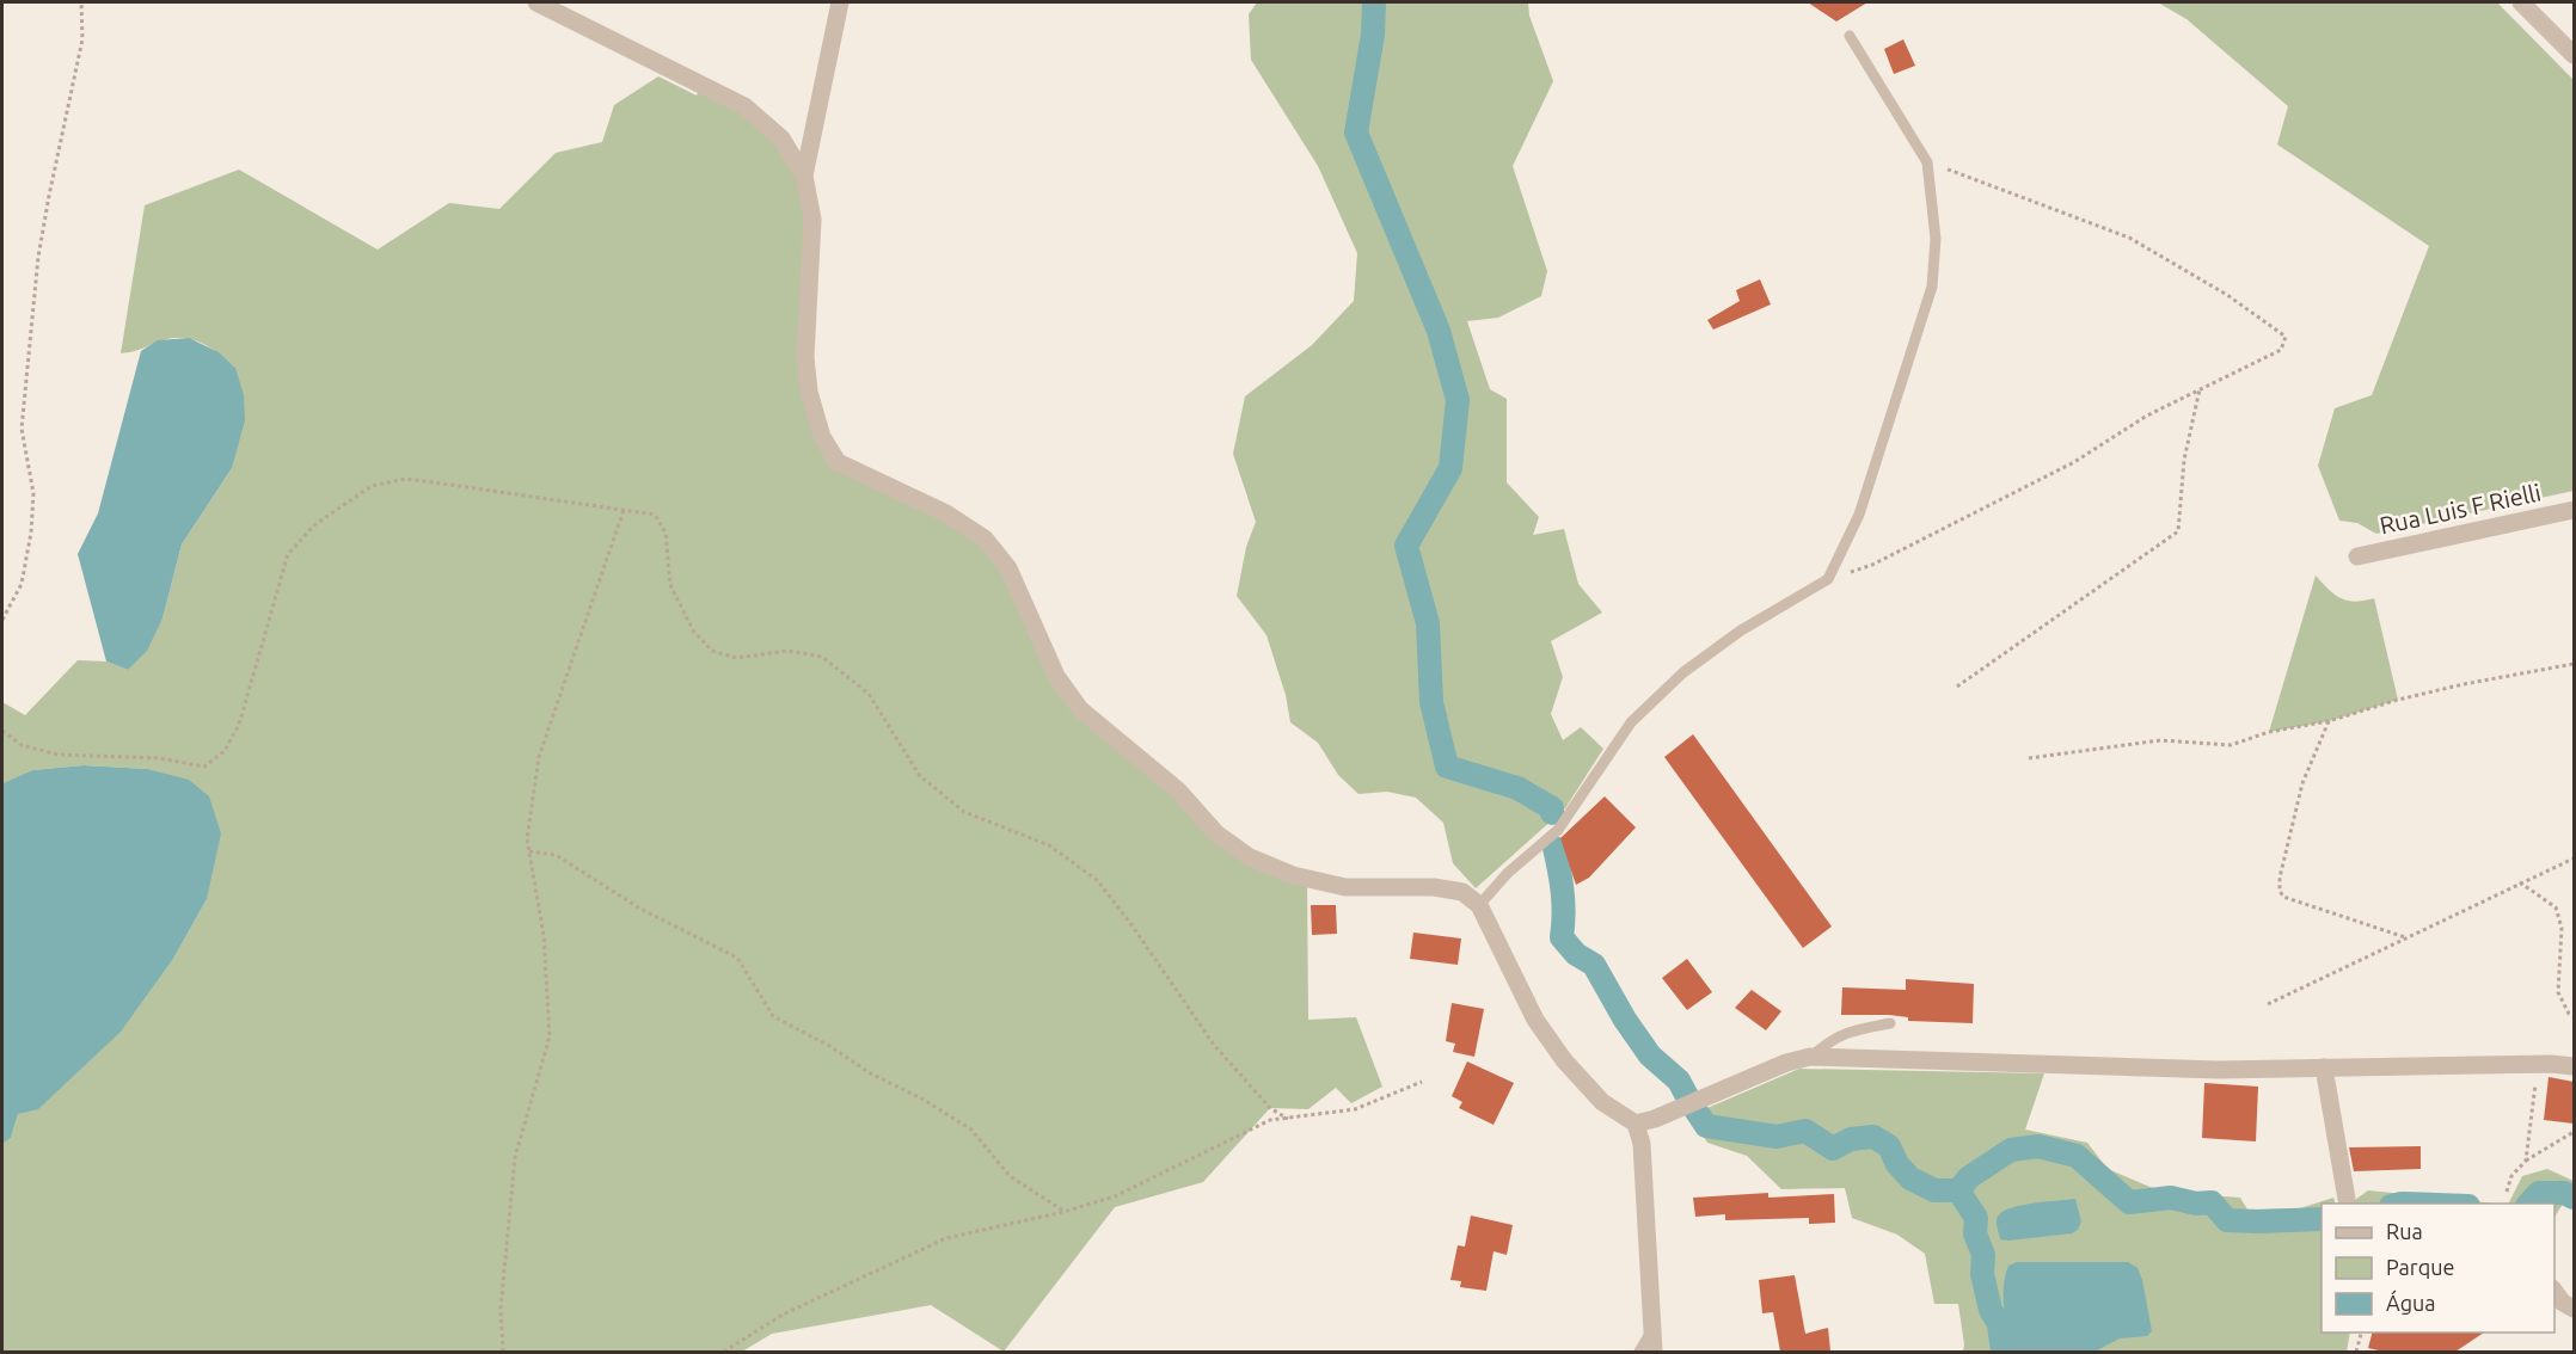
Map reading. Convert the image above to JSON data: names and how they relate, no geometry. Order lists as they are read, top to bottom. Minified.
{"streets":{"street":["Rua Luis F Rielli"]},"legend":["Rua","Parque","Água"]}
